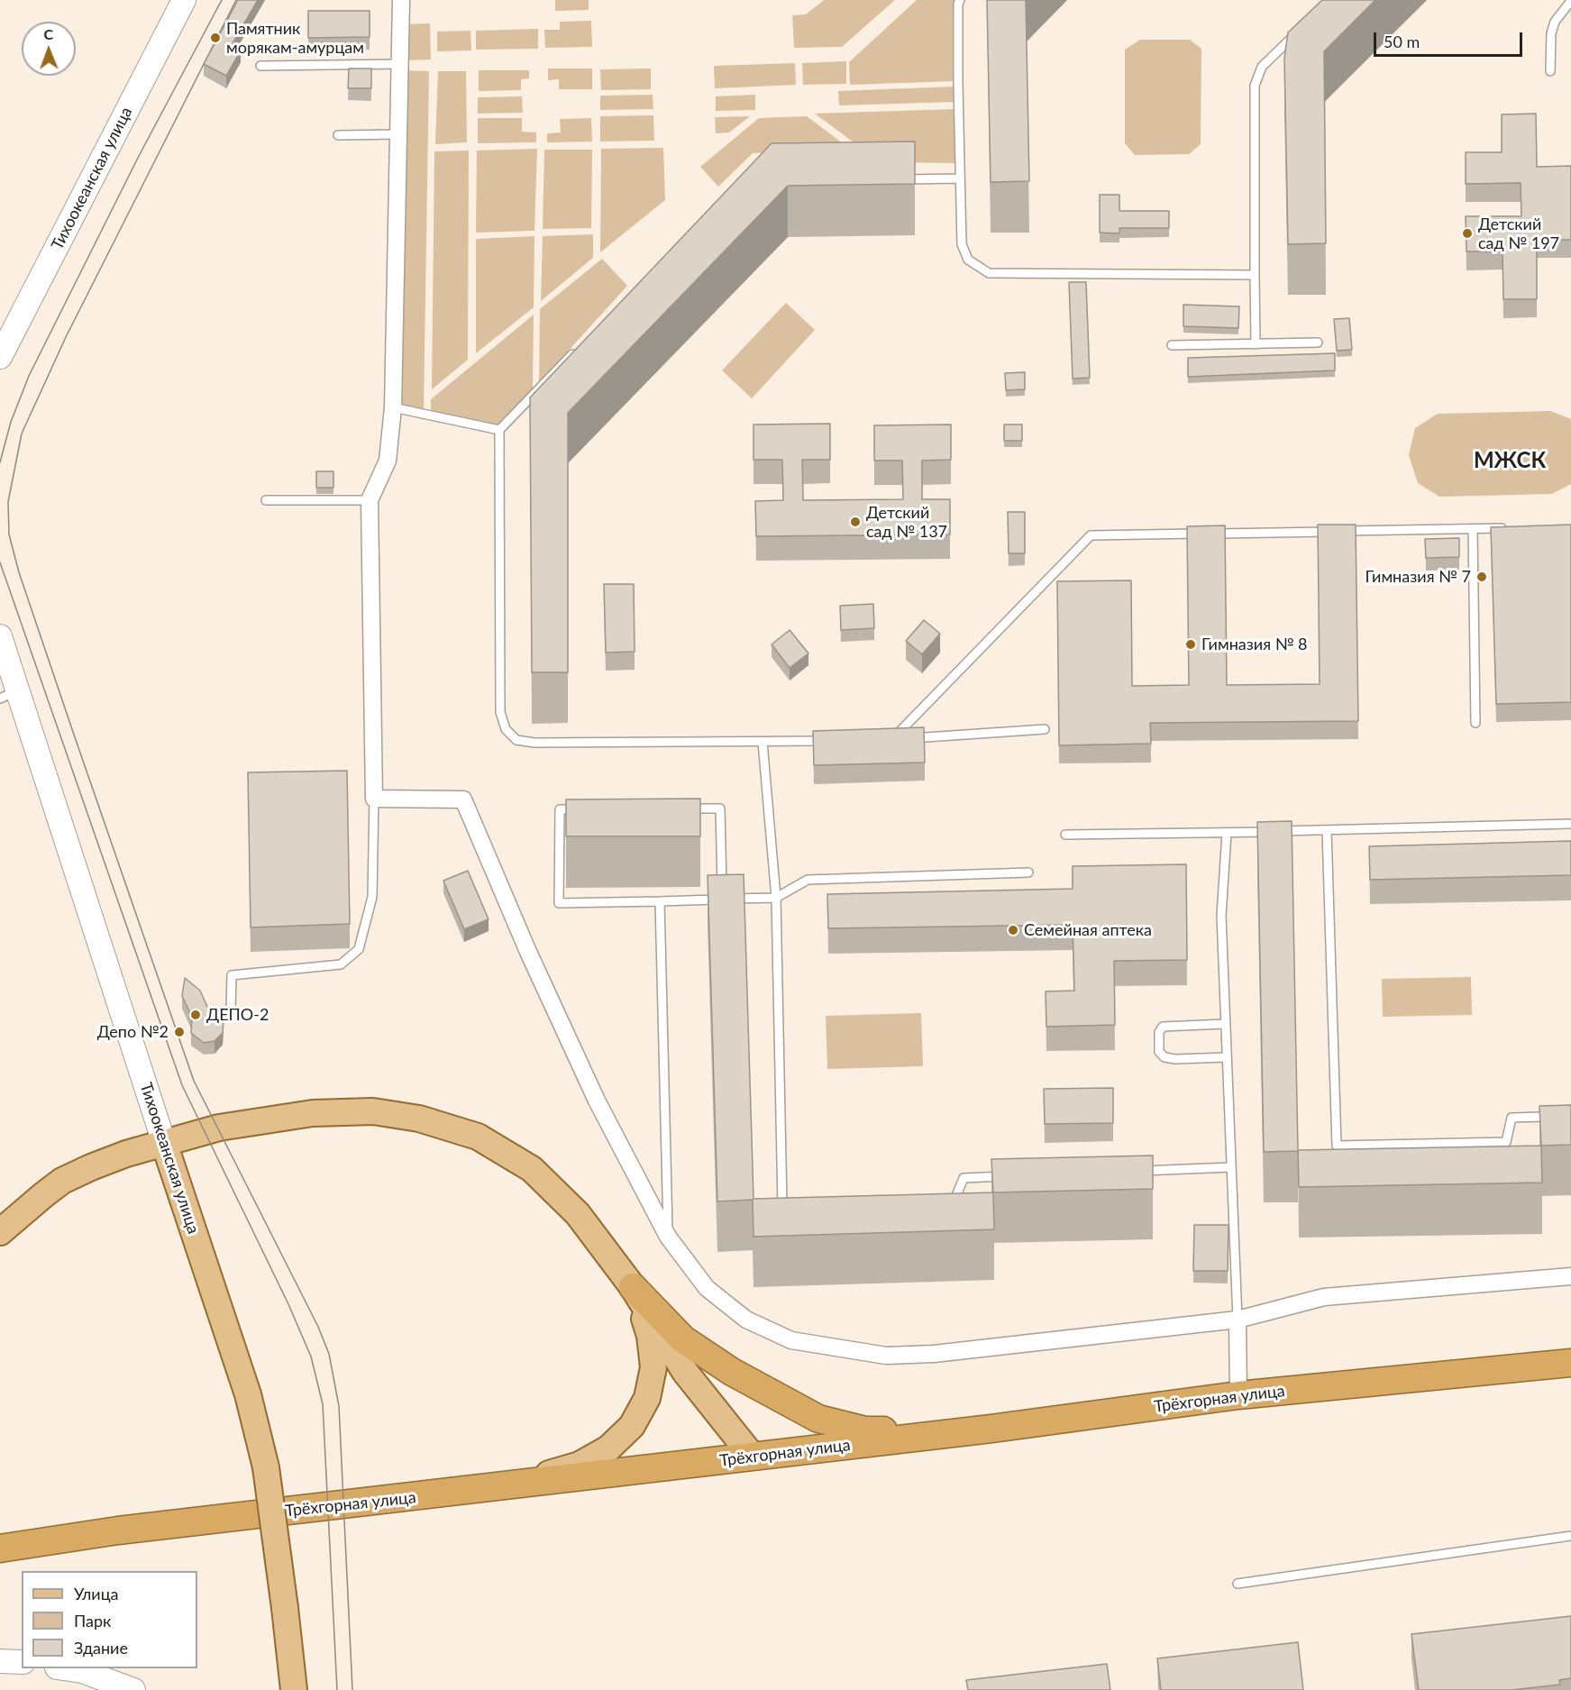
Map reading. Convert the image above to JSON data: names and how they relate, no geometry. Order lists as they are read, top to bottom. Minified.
{"streets":{"highway":["Трёхгорная улица"],"main road":["Тихоокеанская улица"]},"districts":["МЖСК"],"places":["Памятник морякам-амурцам","Детский сад № 197","Детский сад № 137","Гимназия № 7","Гимназия № 8","Семейная аптека","ДЕПО-2","Депо №2"],"legend":["Улица","Парк","Здание"],"scale_bar":"50 m","north":"top"}
